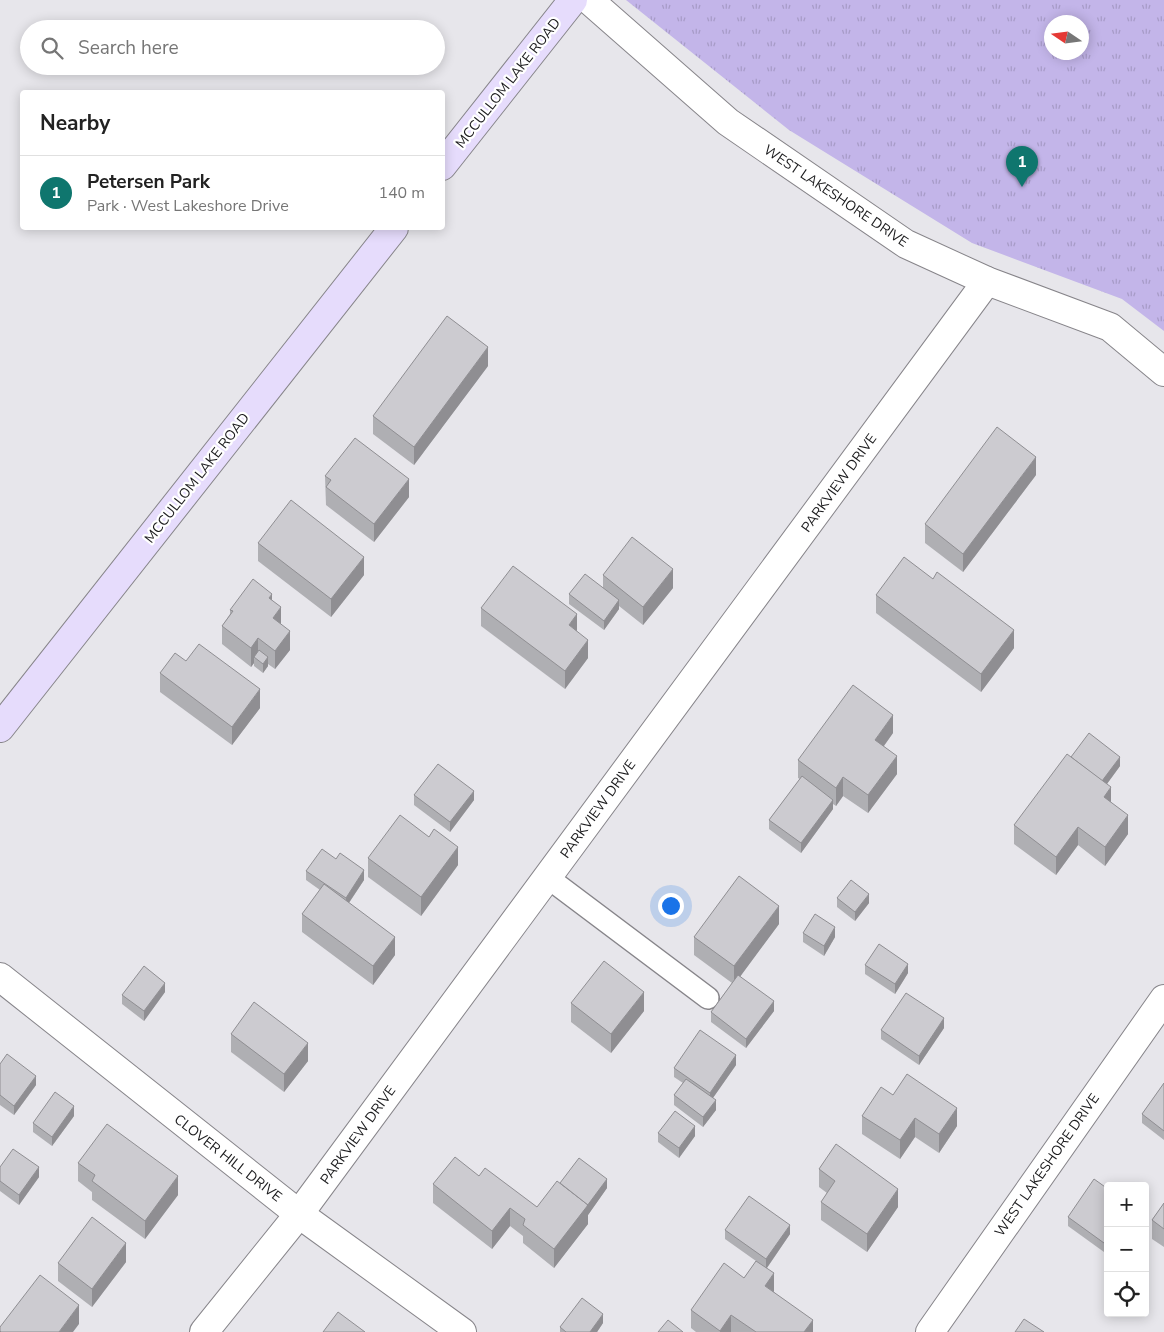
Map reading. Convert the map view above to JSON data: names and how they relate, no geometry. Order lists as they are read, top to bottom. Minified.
{"streets":{"street":["MCCULLOM LAKE ROAD","WEST LAKESHORE DRIVE","PARKVIEW DRIVE","CLOVER HILL DRIVE"]},"crossings":[["WEST LAKESHORE DRIVE","PARKVIEW DRIVE"],["PARKVIEW DRIVE","CLOVER HILL DRIVE"]],"north":"left","page":{"search":"Search here","heading":"Nearby","pins":"1","list":[{"mark":"1","name":"Petersen Park","note":"Park · West Lakeshore Drive","value":"140 m"}],"map_buttons":["+","−"]}}
